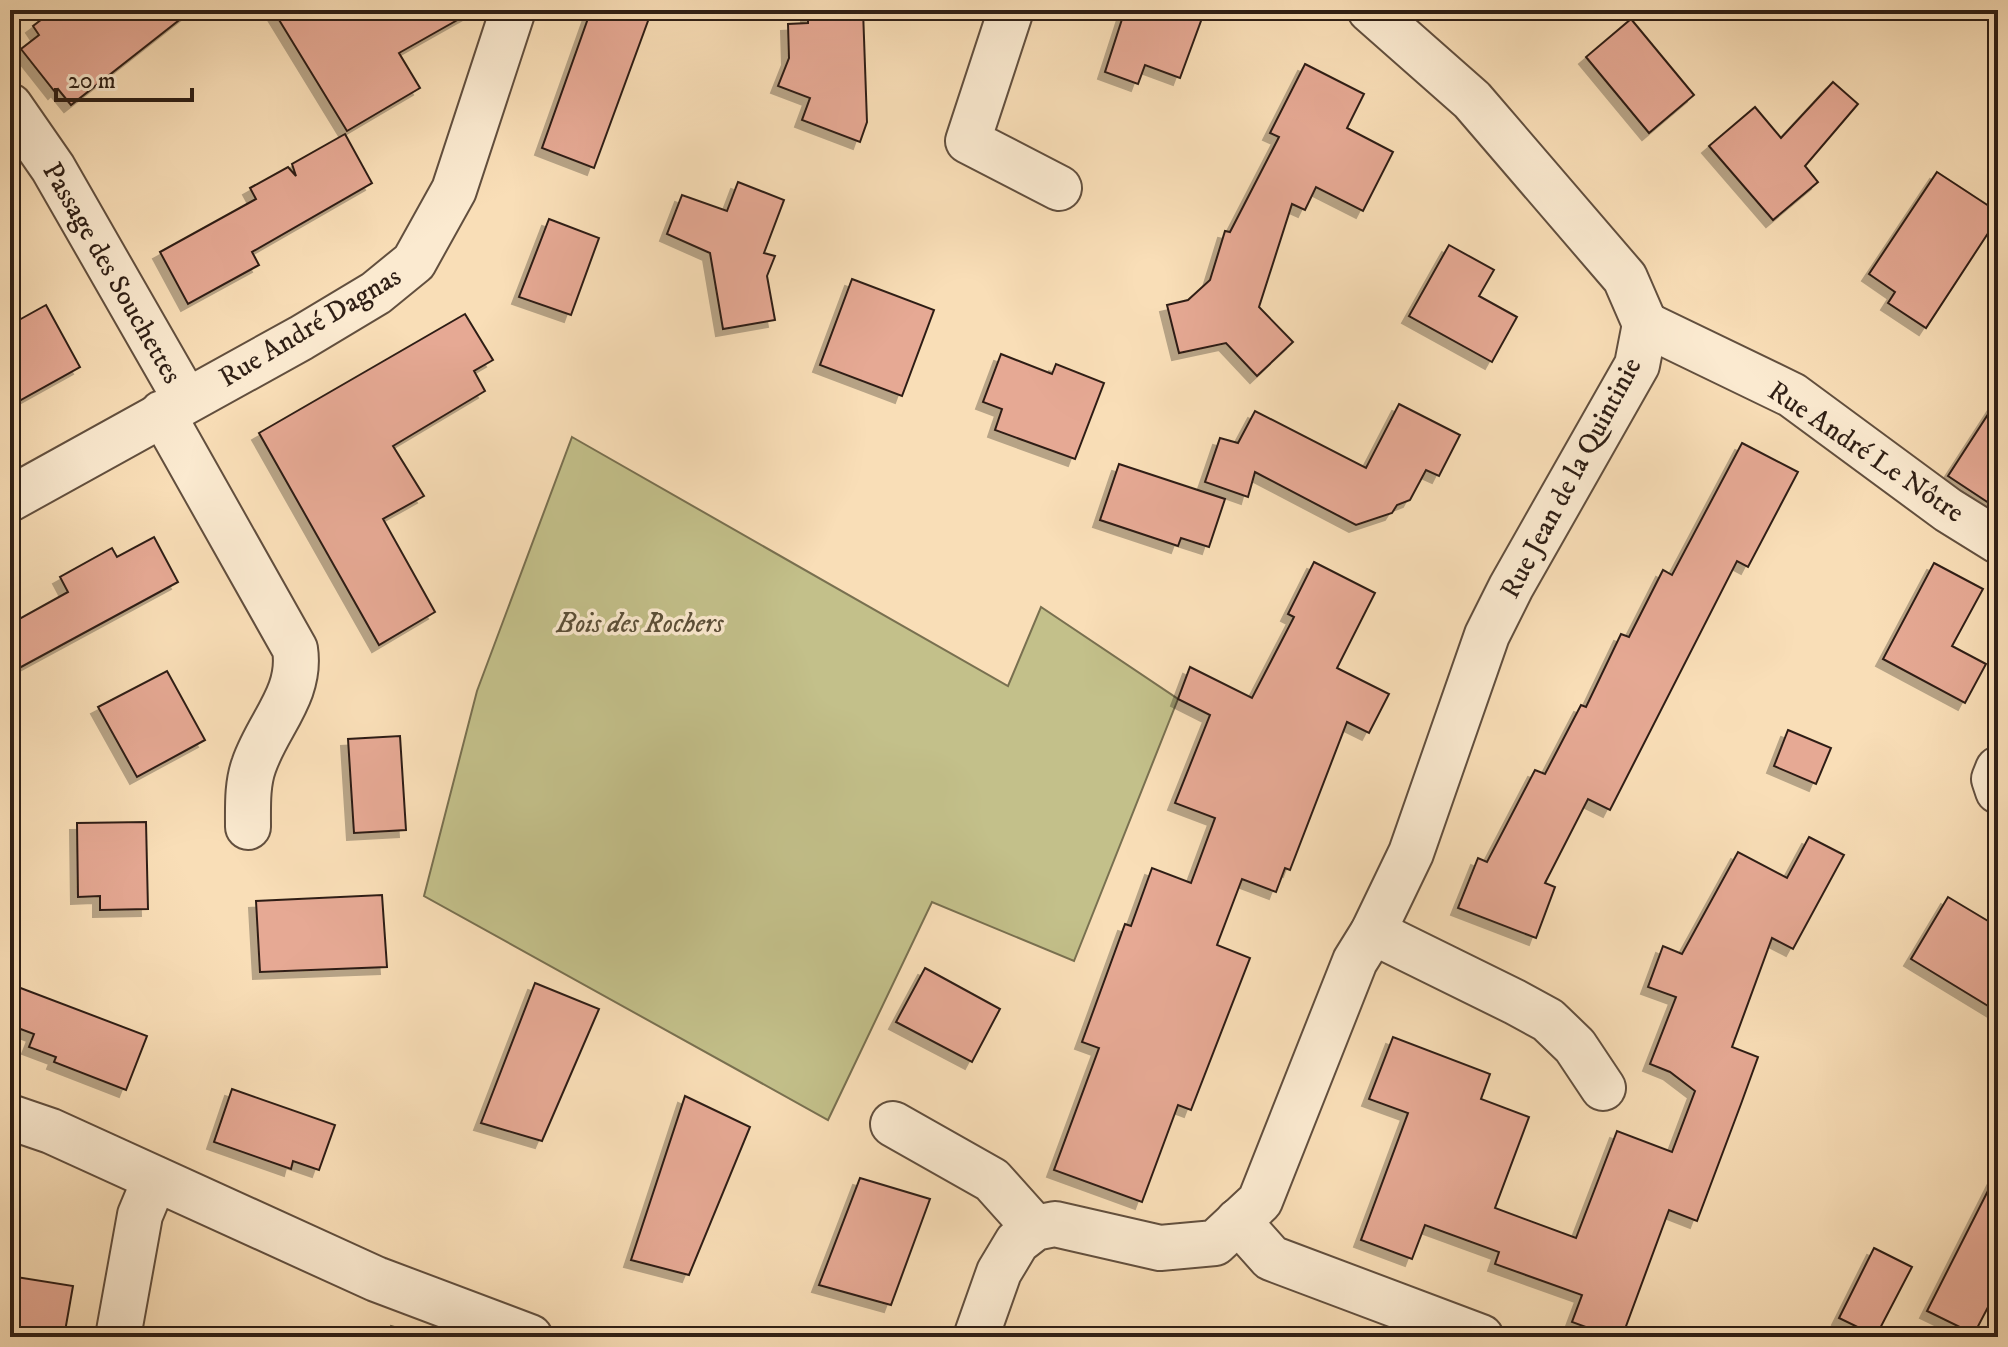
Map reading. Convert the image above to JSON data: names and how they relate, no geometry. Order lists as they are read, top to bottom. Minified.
{"streets":{"street":["Passage des Souchettes","Rue André Dagnas","Rue André Le Nôtre","Rue Jean de la Quintinie"]},"crossings":[["Passage des Souchettes","Rue André Dagnas"],["Rue André Le Nôtre","Rue Jean de la Quintinie"]],"parks":["Bois des Rochers"],"scale_bar":"20 m"}
